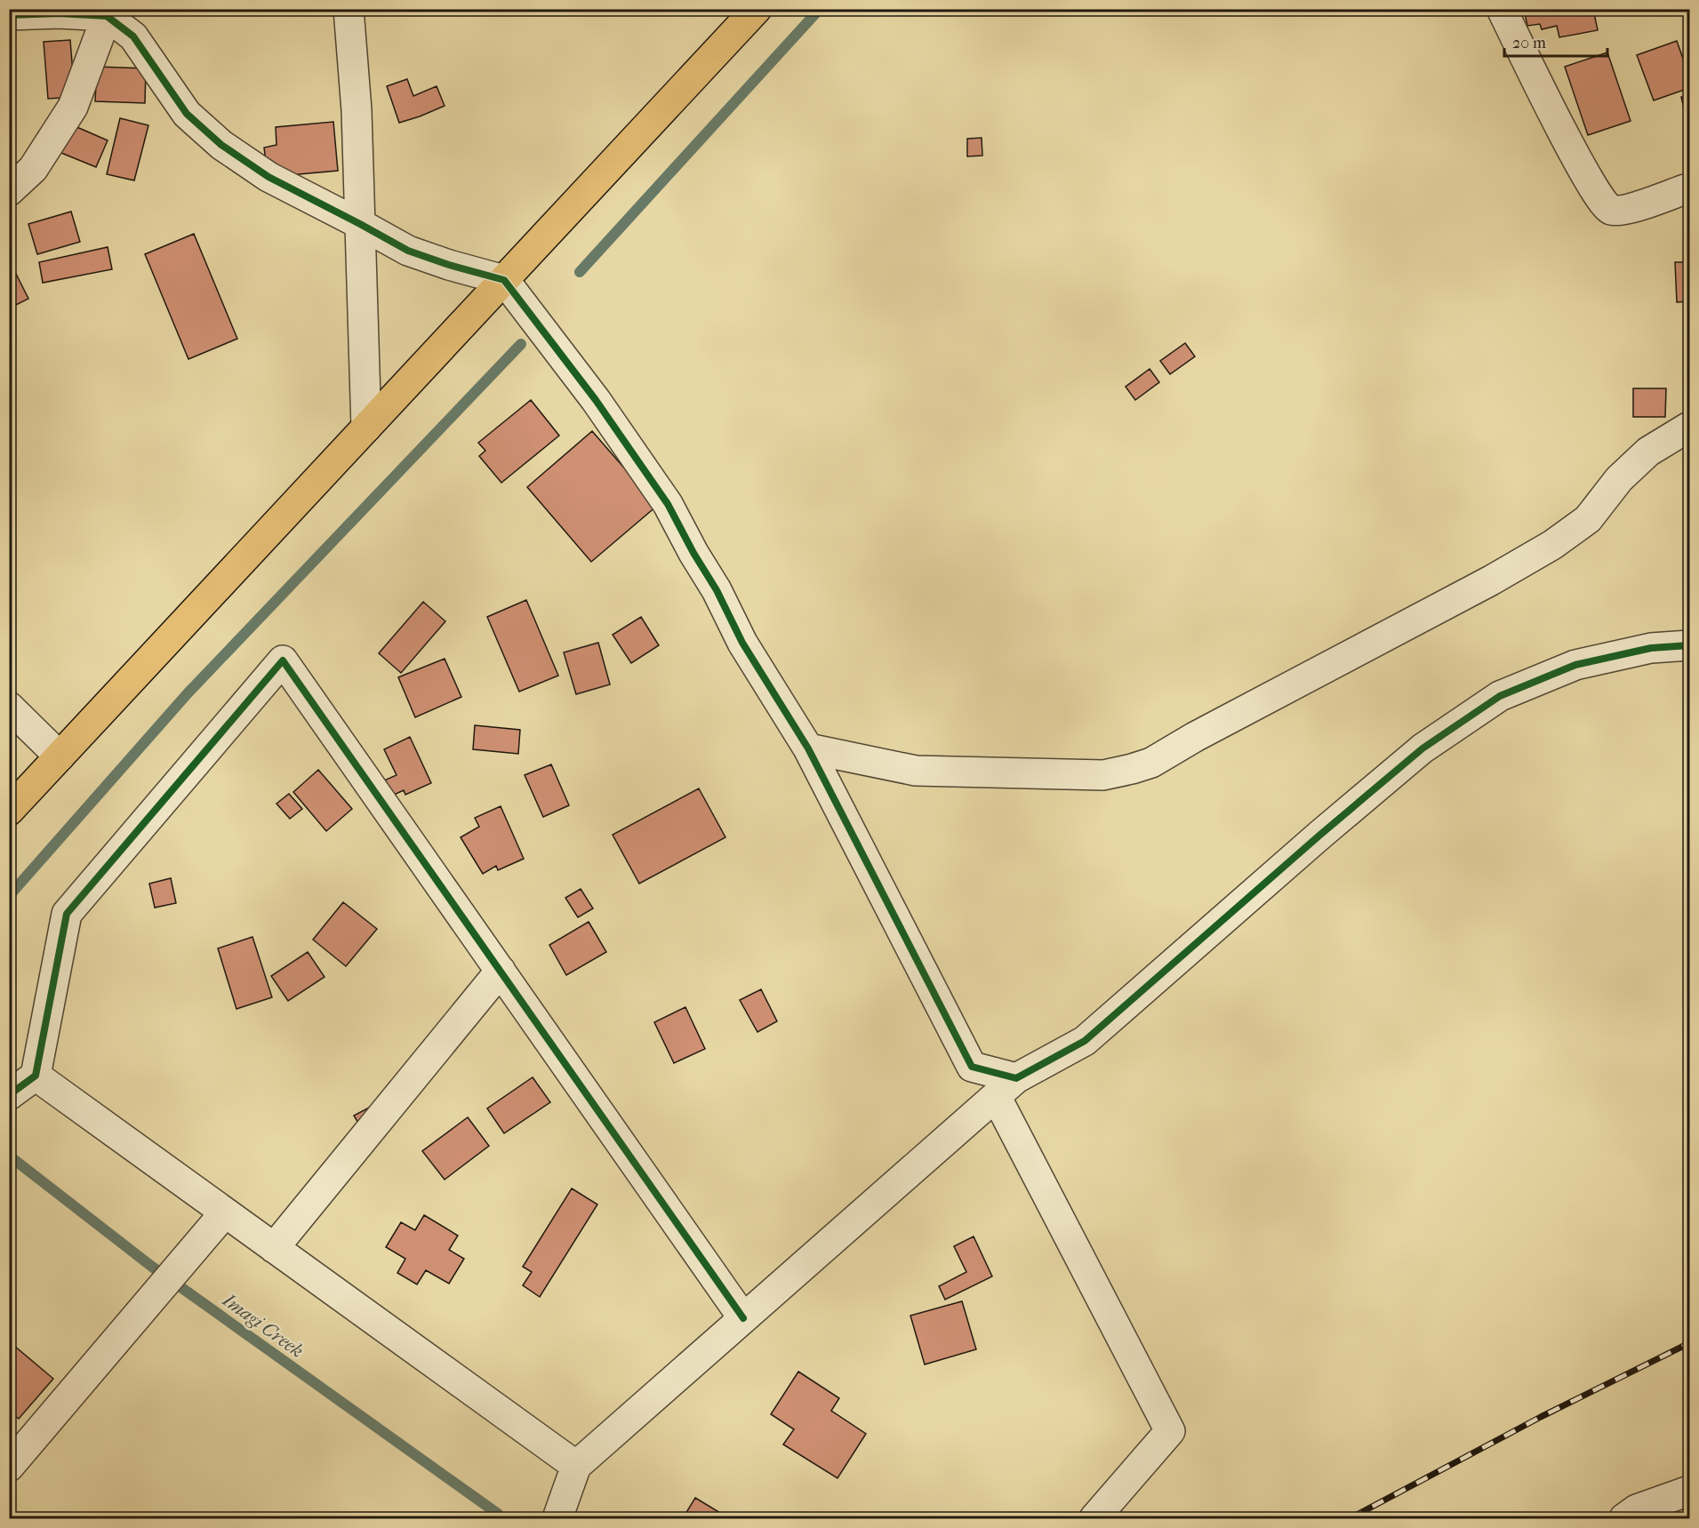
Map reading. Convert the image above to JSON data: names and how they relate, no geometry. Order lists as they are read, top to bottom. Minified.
{"water":["Imagi Creek"],"scale_bar":"20 m"}
